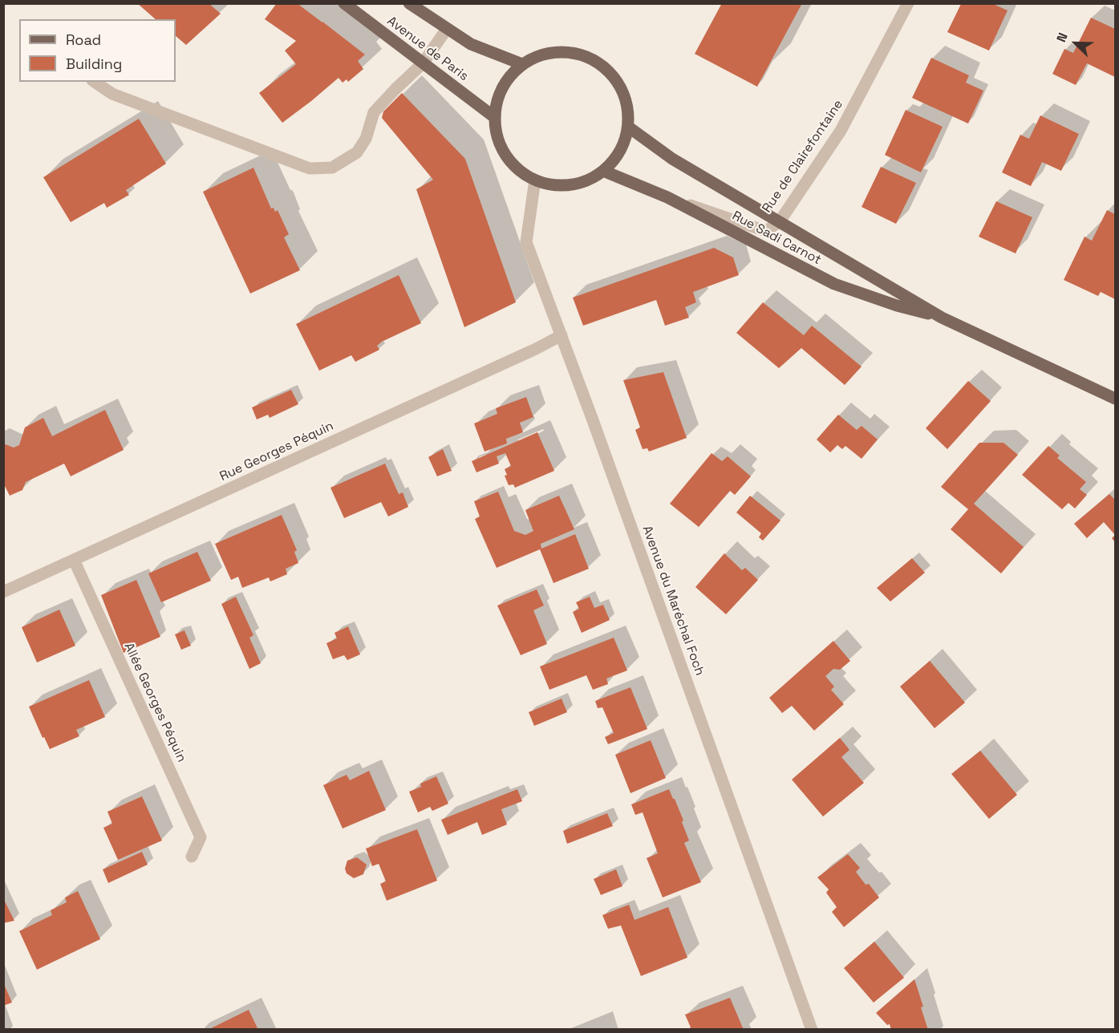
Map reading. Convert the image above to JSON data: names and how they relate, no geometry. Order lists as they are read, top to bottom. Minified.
{"streets":{"main road":["Avenue de Paris","Rue Sadi Carnot"],"street":["Rue de Clairefontaine","Rue Georges Péquin","Avenue du Maréchal Foch","Allée Georges Péquin"]},"crossings":[["Avenue de Paris","Rue Sadi Carnot"],["Avenue de Paris","Avenue du Maréchal Foch"],["Rue de Clairefontaine","Rue Sadi Carnot"],["Rue Sadi Carnot","Avenue du Maréchal Foch"],["Rue Georges Péquin","Avenue du Maréchal Foch"],["Rue Georges Péquin","Allée Georges Péquin"]],"legend":["Road","Building"],"north":"top left"}
